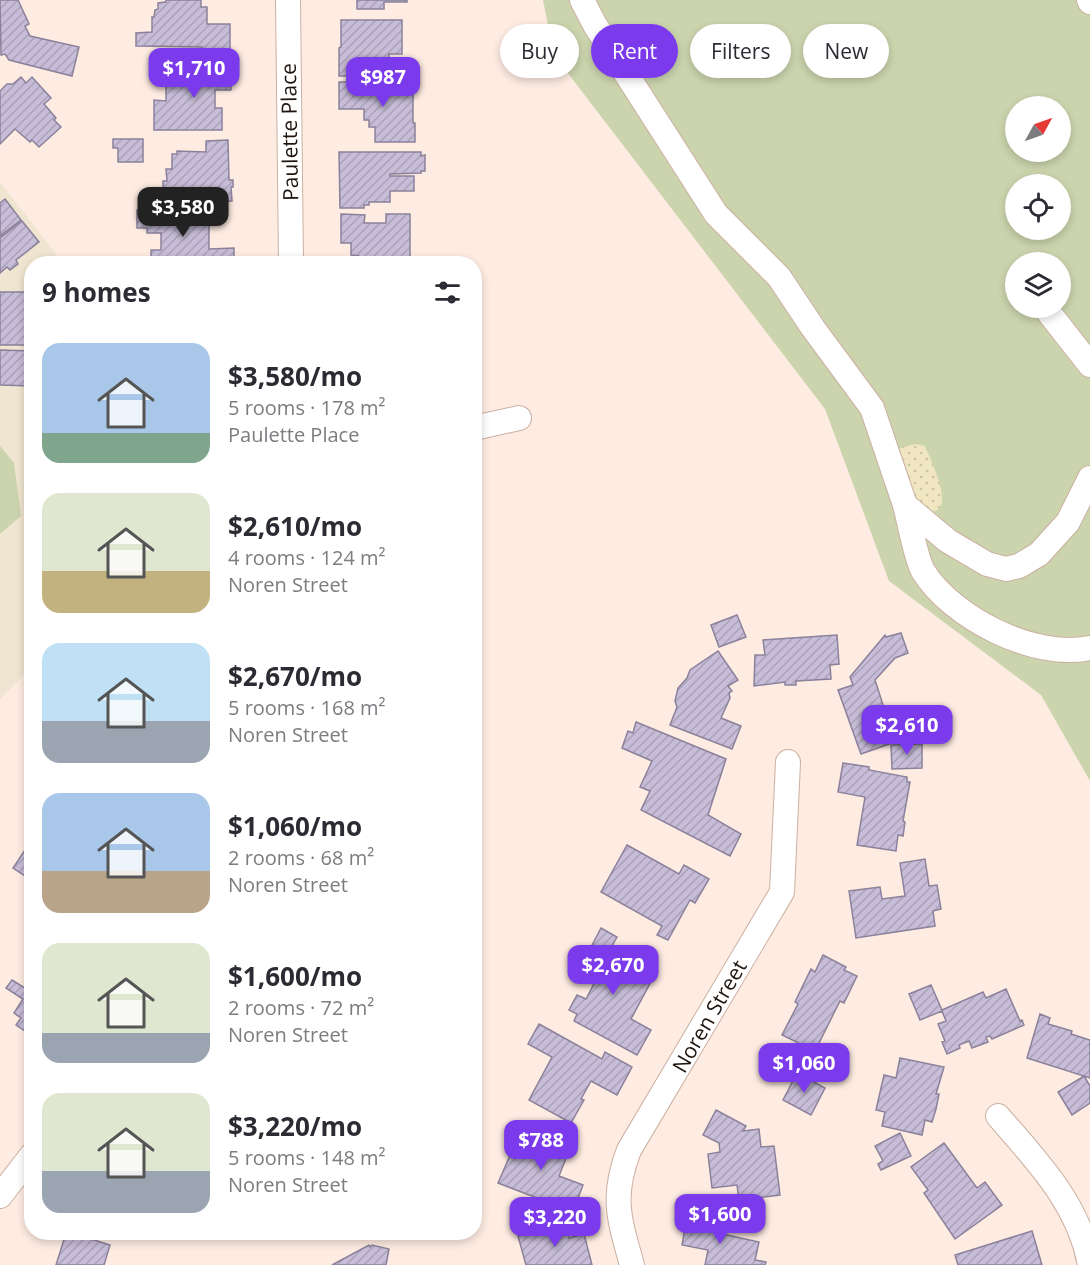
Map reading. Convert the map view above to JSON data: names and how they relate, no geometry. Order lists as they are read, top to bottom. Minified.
{"streets":{"street":["Paulette Place","Noren Street"]},"north":"top right","page":{"chip":["Buy","Rent","Filters","New"],"price":["$1,710","$987","$3,580","$2,610","$2,670","$1,060","$788","$1,600","$3,220"],"heading":"9 homes","list":[{"name":"$3,580/mo","note":"5 rooms · 178 m² · Paulette Place"},{"name":"$2,610/mo","note":"4 rooms · 124 m² · Noren Street"},{"name":"$2,670/mo","note":"5 rooms · 168 m² · Noren Street"},{"name":"$1,060/mo","note":"2 rooms · 68 m² · Noren Street"},{"name":"$1,600/mo","note":"2 rooms · 72 m² · Noren Street"},{"name":"$3,220/mo","note":"5 rooms · 148 m² · Noren Street"}]}}
